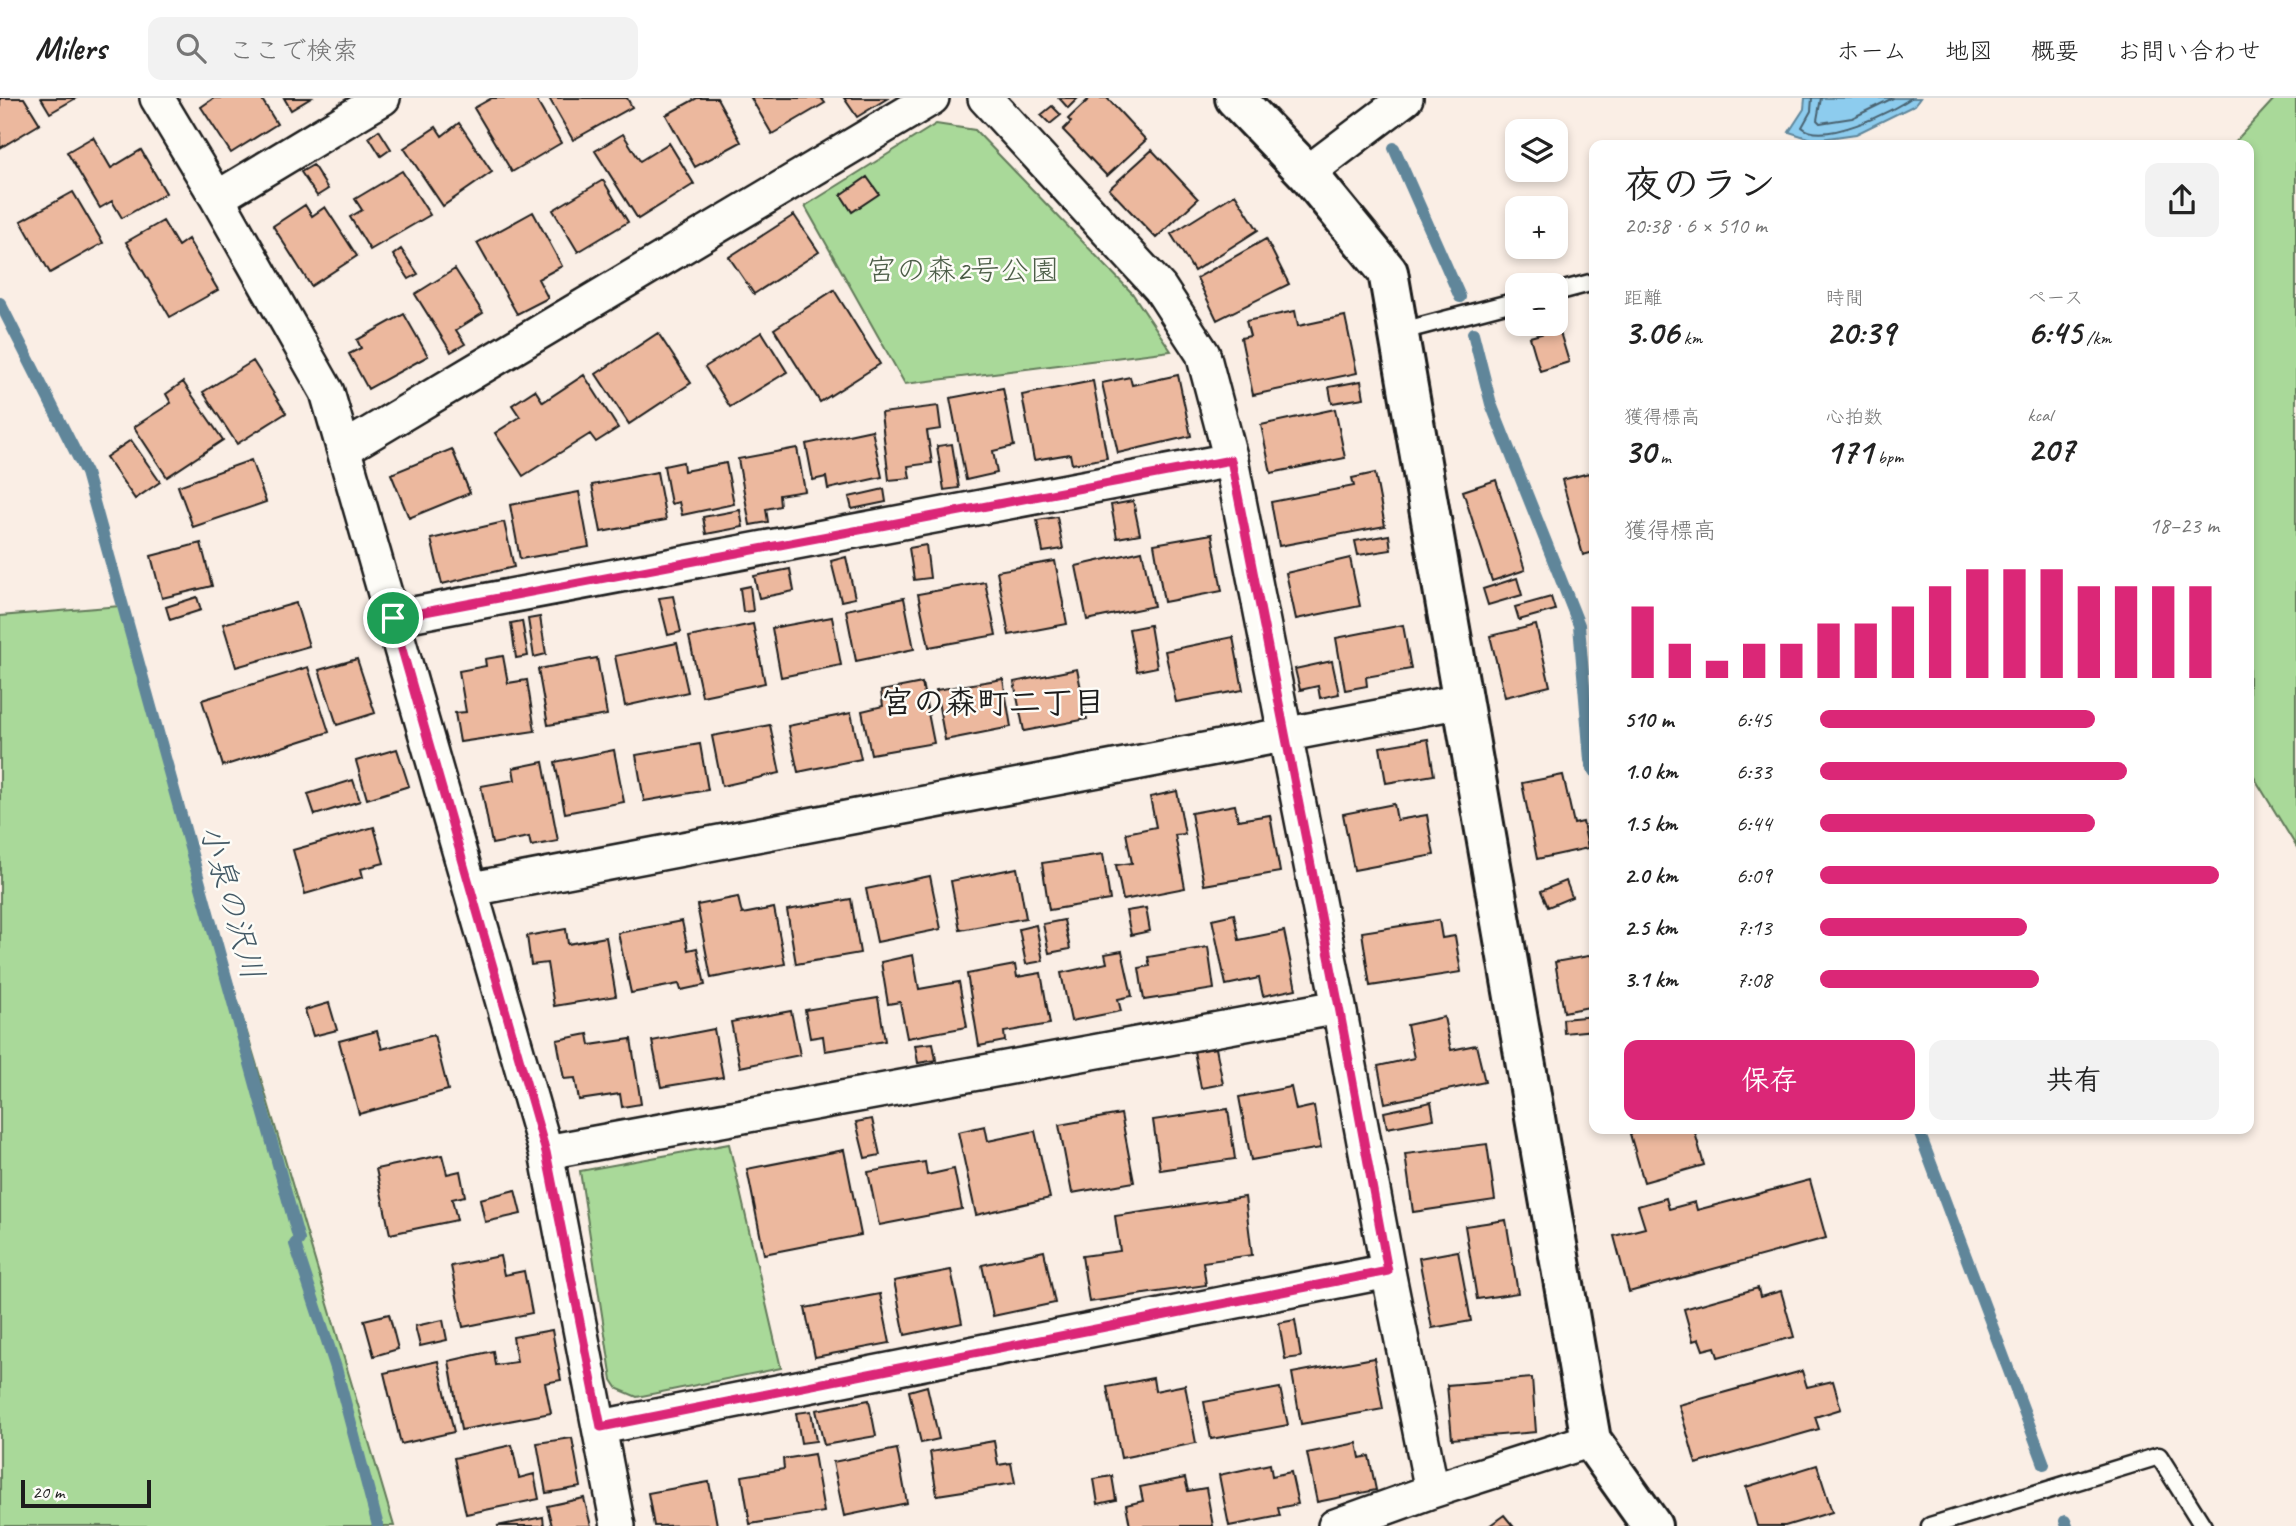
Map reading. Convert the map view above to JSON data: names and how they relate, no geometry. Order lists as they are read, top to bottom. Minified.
{"districts":["宮の森町二丁目"],"water":["小泉の沢川"],"parks":["宮の森2号公園"],"scale_bar":"20 m","page":{"header":"Milers","search":"ここで検索","nav":["ホーム","地図","概要","お問い合わせ"],"map_buttons":["+","−"],"heading":["夜のラン","20:38 · 6 × 510 m"],"stats":[["距離","3.06 km"],["時間","20:39"],["ペース","6:45 /km"],["獲得標高","30 m"],["心拍数","171 bpm"],["kcal","207"]],"chart":["獲得標高","18–23 m"],"list":[{"name":"510 m","note":"6:45"},{"name":"1.0 km","note":"6:33"},{"name":"1.5 km","note":"6:44"},{"name":"2.0 km","note":"6:09"},{"name":"2.5 km","note":"7:13"},{"name":"3.1 km","note":"7:08"}],"buttons":["保存","共有"],"scale":"20 m"}}
